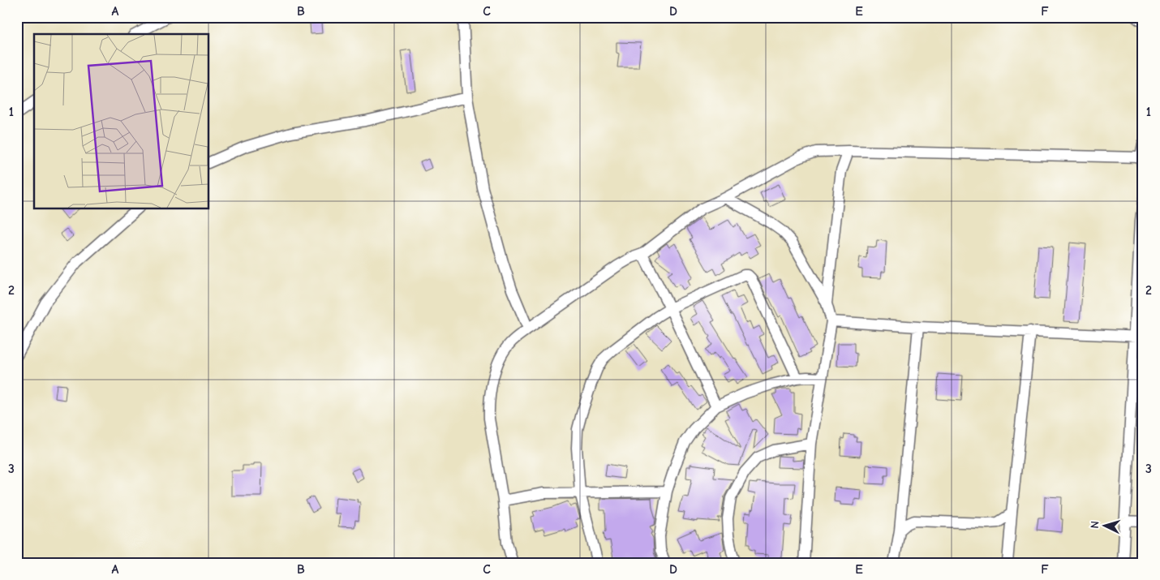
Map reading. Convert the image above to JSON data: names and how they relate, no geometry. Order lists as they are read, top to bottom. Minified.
{"north":"left","grid":{"columns":["A","B","C","D","E","F"],"rows":["1","2","3"]}}
